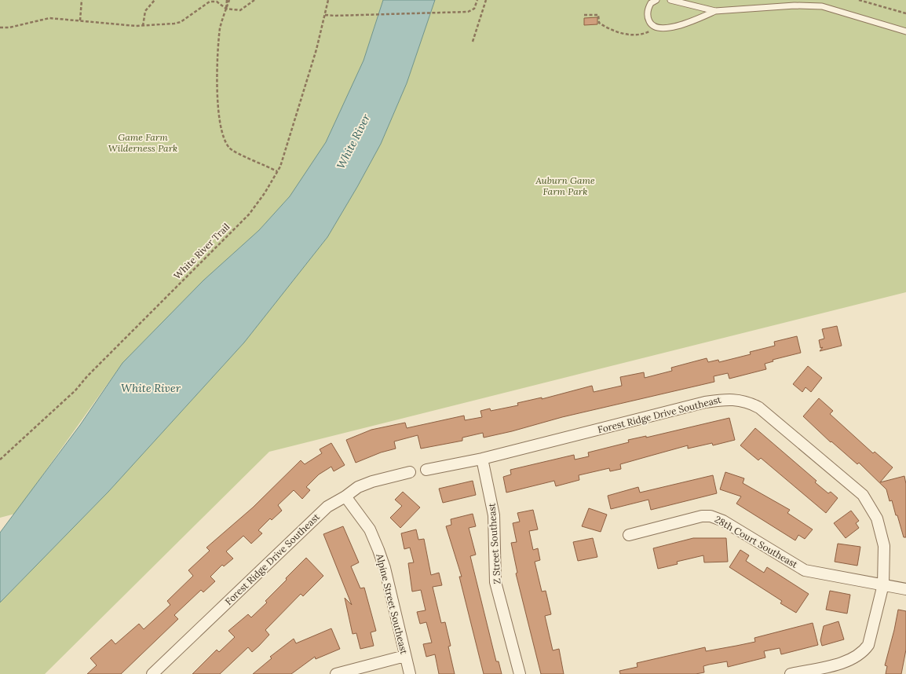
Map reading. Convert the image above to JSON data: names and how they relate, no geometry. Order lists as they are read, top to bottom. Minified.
{"streets":{"street":["Forest Ridge Drive Southeast","28th Court Southeast","Z Street Southeast","Alpine Street Southeast"],"path":["White River Trail"]},"crossings":[["Forest Ridge Drive Southeast","28th Court Southeast"],["Forest Ridge Drive Southeast","Z Street Southeast"],["Forest Ridge Drive Southeast","Alpine Street Southeast"]],"water":["White River"],"parks":["Game Farm Wilderness Park","Auburn Game Farm Park"]}
